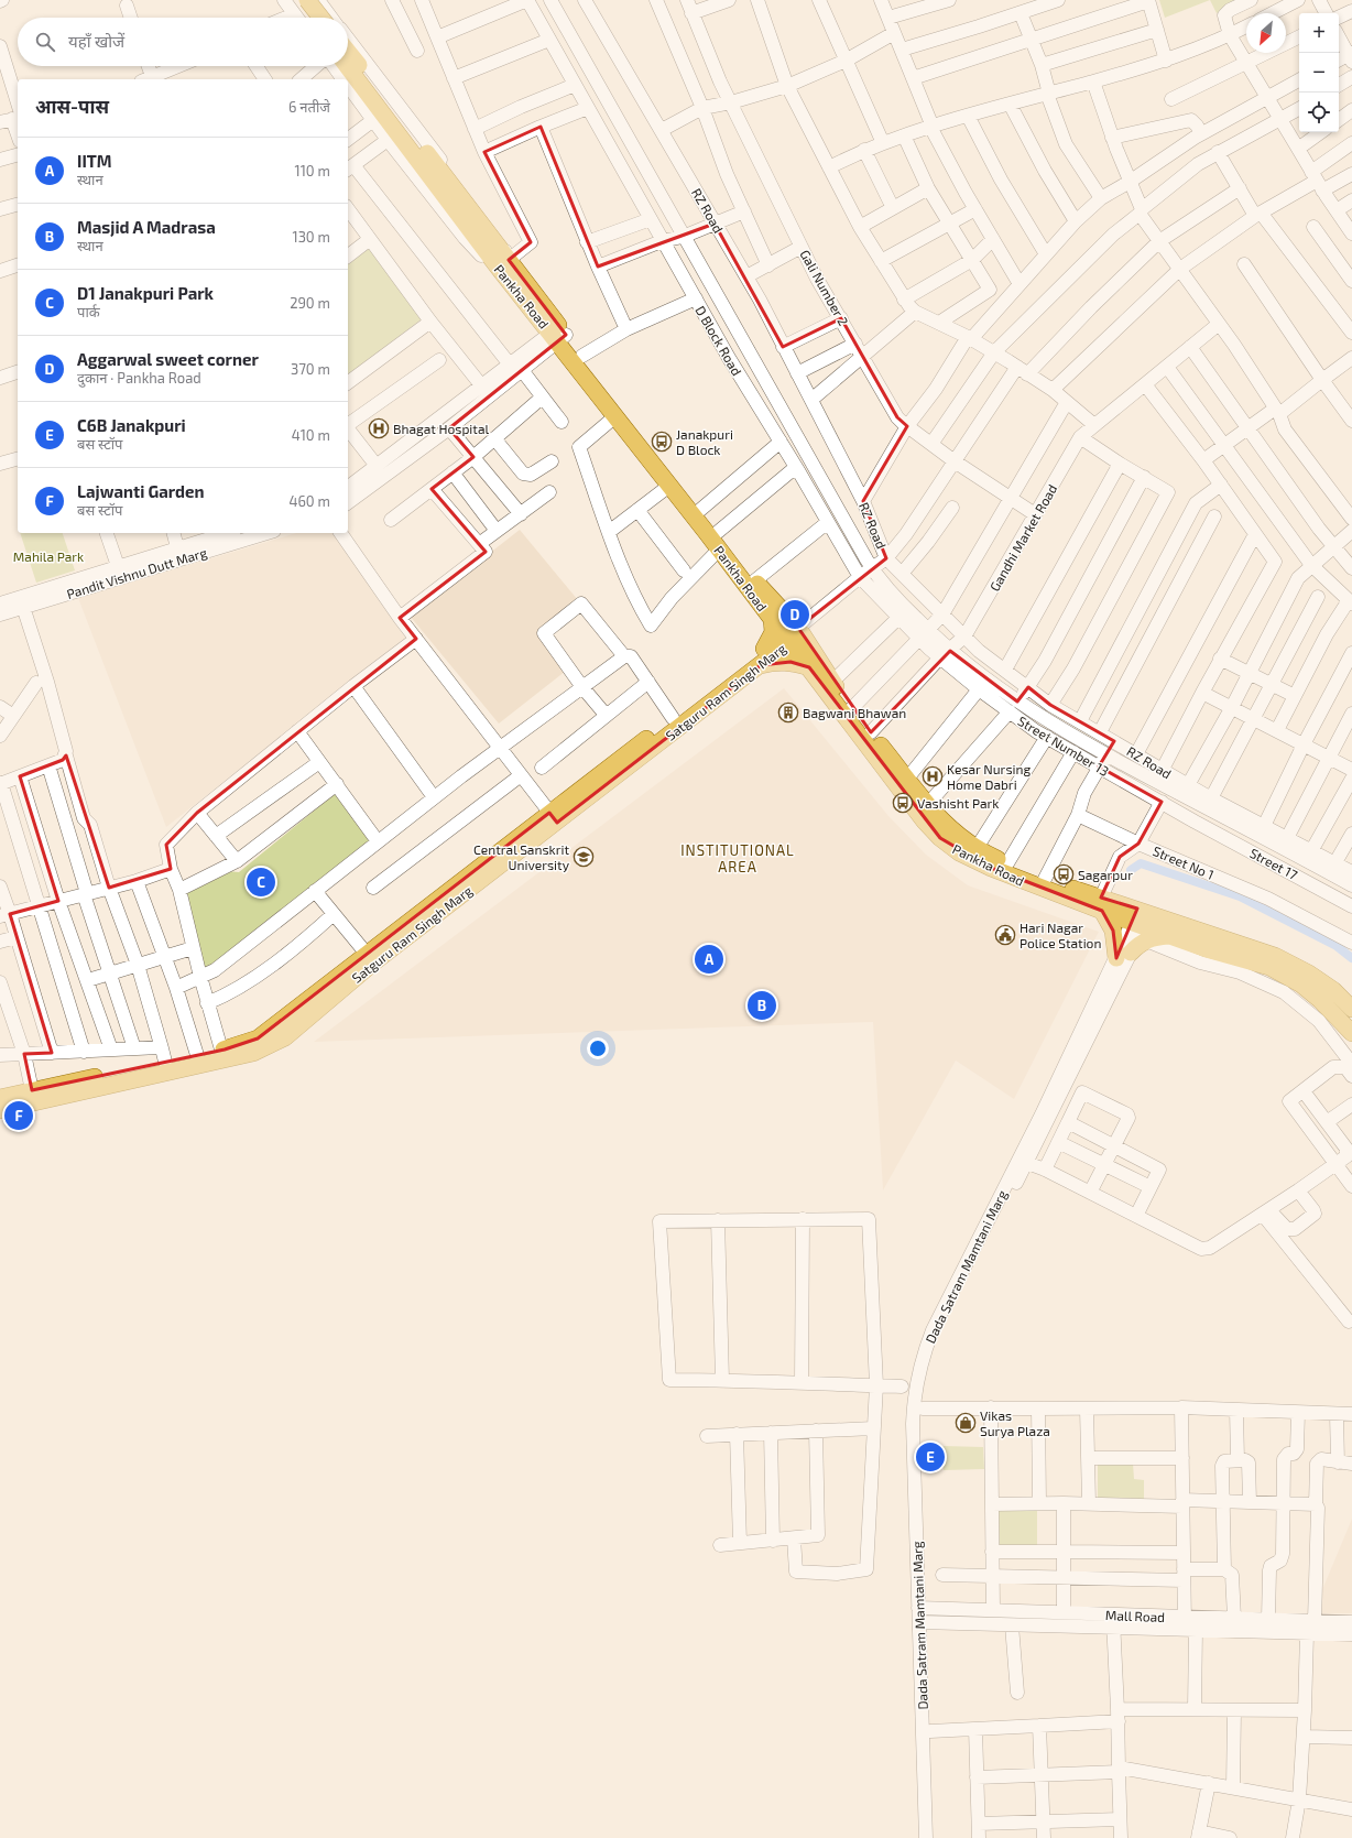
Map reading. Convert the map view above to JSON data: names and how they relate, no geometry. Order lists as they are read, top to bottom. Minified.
{"streets":{"main road":["Pankha Road","Satguru Ram Singh Marg"],"street":["RZ Road","Gali Number 2","D Block Road","Gandhi Market Road","Pandit Vishnu Dutt Marg","Street Number 13","Street No 1","Street 17","Dada Satram Mamtani Marg","Mall Road"]},"crossings":[["RZ Road","Gandhi Market Road"],["Gali Number 2","Gandhi Market Road"],["Pankha Road","Gandhi Market Road"],["Pankha Road","Satguru Ram Singh Marg"],["D Block Road","Gandhi Market Road"],["D Block Road","Street Number 13"],["Gandhi Market Road","Street Number 13"],["Street Number 13","Street 17"],["Dada Satram Mamtani Marg","Mall Road"]],"districts":["INSTITUTIONAL AREA"],"parks":["Mahila Park"],"places":{"hospital":["Bhagat Hospital","Kesar Nursing Home Dabri"],"bus stop":["Janakpuri D Block","Vashisht Park","Sagarpur"],"building":["Bagwani Bhawan"],"school or university":["Central Sanskrit University"],"public building":["Hari Nagar Police Station"],"shop":["Vikas Surya Plaza"]},"north":"bottom left","page":{"map_buttons":["+","−"],"search":"यहाँ खोजें","heading":["आस-पास","6 नतीजे"],"list":[{"mark":"A","name":"IITM","note":"स्थान","value":"110 m"},{"mark":"B","name":"Masjid A Madrasa","note":"स्थान","value":"130 m"},{"mark":"C","name":"D1 Janakpuri Park","note":"पार्क","value":"290 m"},{"mark":"D","name":"Aggarwal sweet corner","note":"दुकान · Pankha Road","value":"370 m"},{"mark":"E","name":"C6B Janakpuri","note":"बस स्टॉप","value":"410 m"},{"mark":"F","name":"Lajwanti Garden","note":"बस स्टॉप","value":"460 m"}],"pins":["D","C","A","B","F","E"]}}
